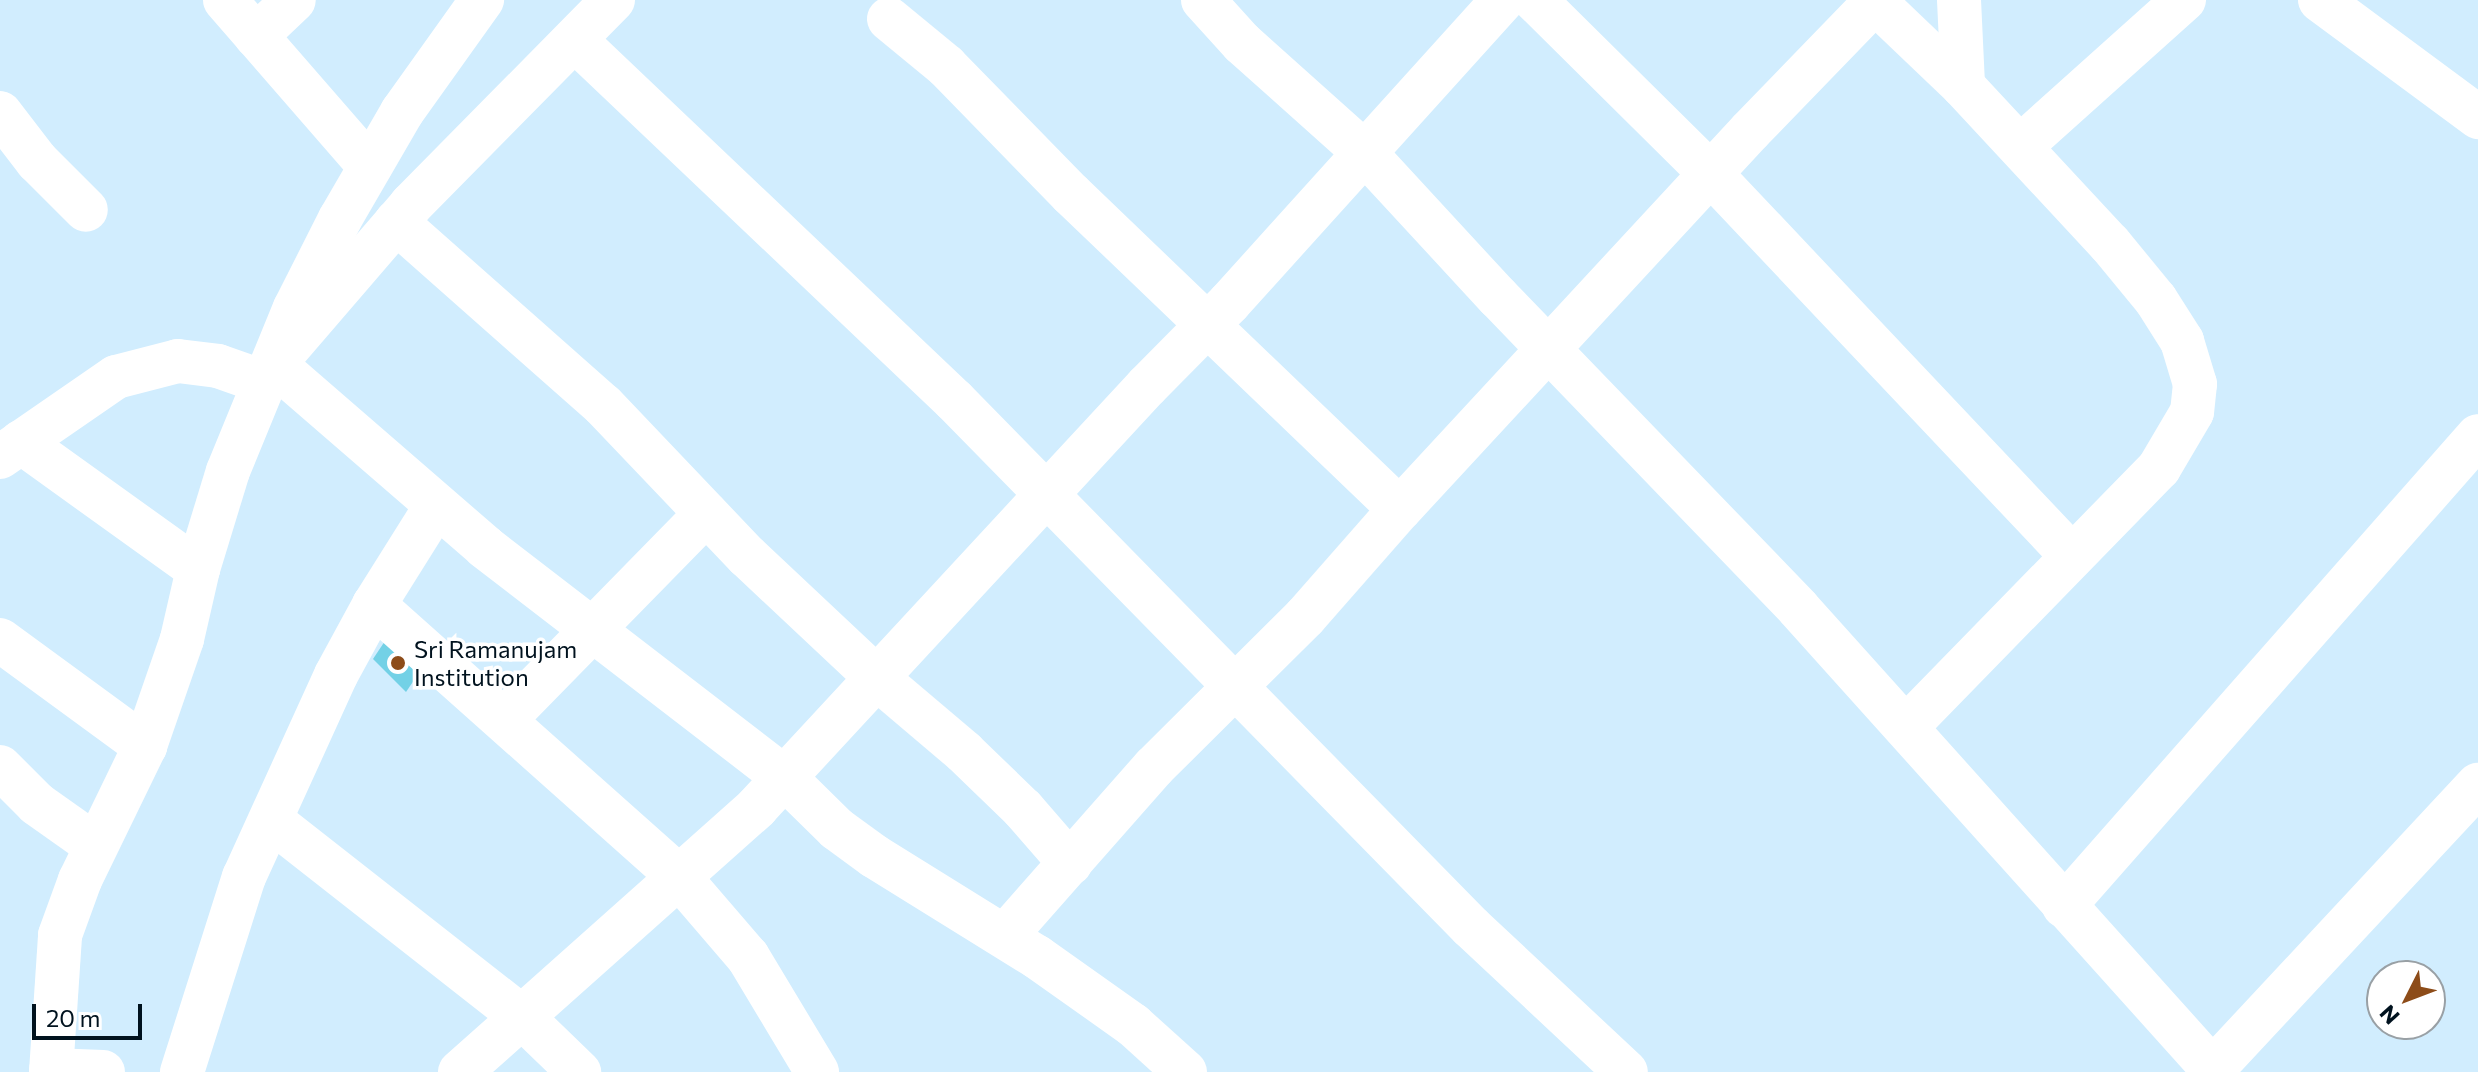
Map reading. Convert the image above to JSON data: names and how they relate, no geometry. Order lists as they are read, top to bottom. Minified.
{"places":["Sri Ramanujam Institution"],"scale_bar":"20 m","north":"bottom left"}
